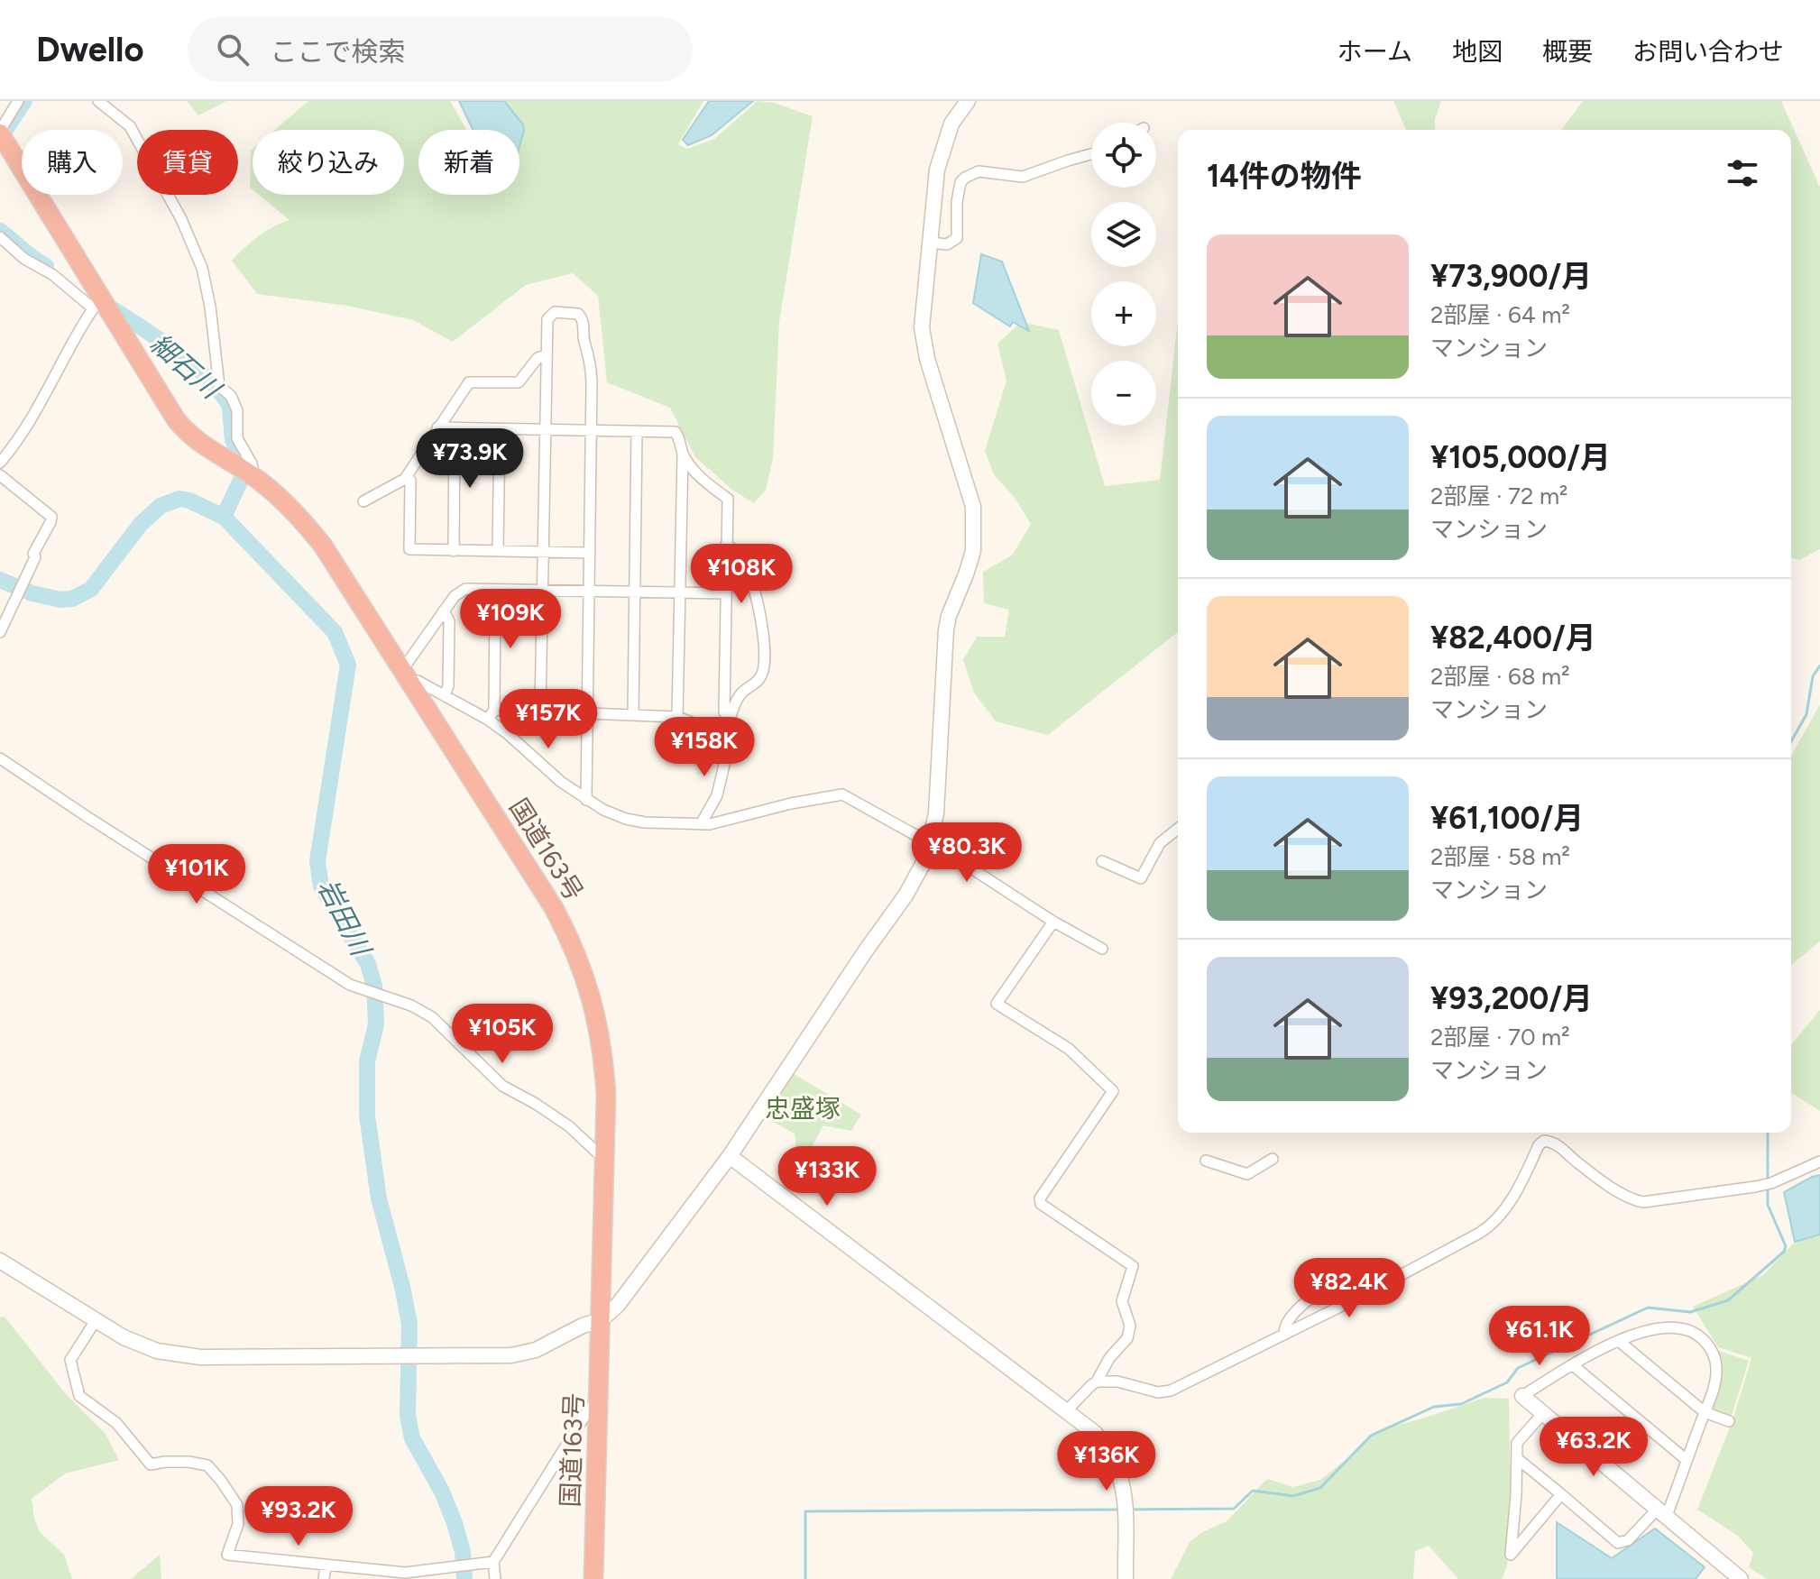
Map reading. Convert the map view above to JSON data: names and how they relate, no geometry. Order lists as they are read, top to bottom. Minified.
{"streets":{"highway":["国道163号"]},"water":["細石川","岩田川"],"parks":["忠盛塚"],"page":{"header":"Dwello","search":"ここで検索","nav":["ホーム","地図","概要","お問い合わせ"],"map_buttons":["+","−"],"chip":["購入","賃貸","絞り込み","新着"],"heading":"14件の物件","list":[{"name":"¥73,900/月","note":"2部屋 · 64 m² · マンション"},{"name":"¥105,000/月","note":"2部屋 · 72 m² · マンション"},{"name":"¥82,400/月","note":"2部屋 · 68 m² · マンション"},{"name":"¥61,100/月","note":"2部屋 · 58 m² · マンション"},{"name":"¥93,200/月","note":"2部屋 · 70 m² · マンション"}],"price":["¥73.9K","¥108K","¥109K","¥157K","¥158K","¥80.3K","¥101K","¥105K","¥133K","¥82.4K","¥61.1K","¥63.2K","¥136K","¥93.2K"]}}
